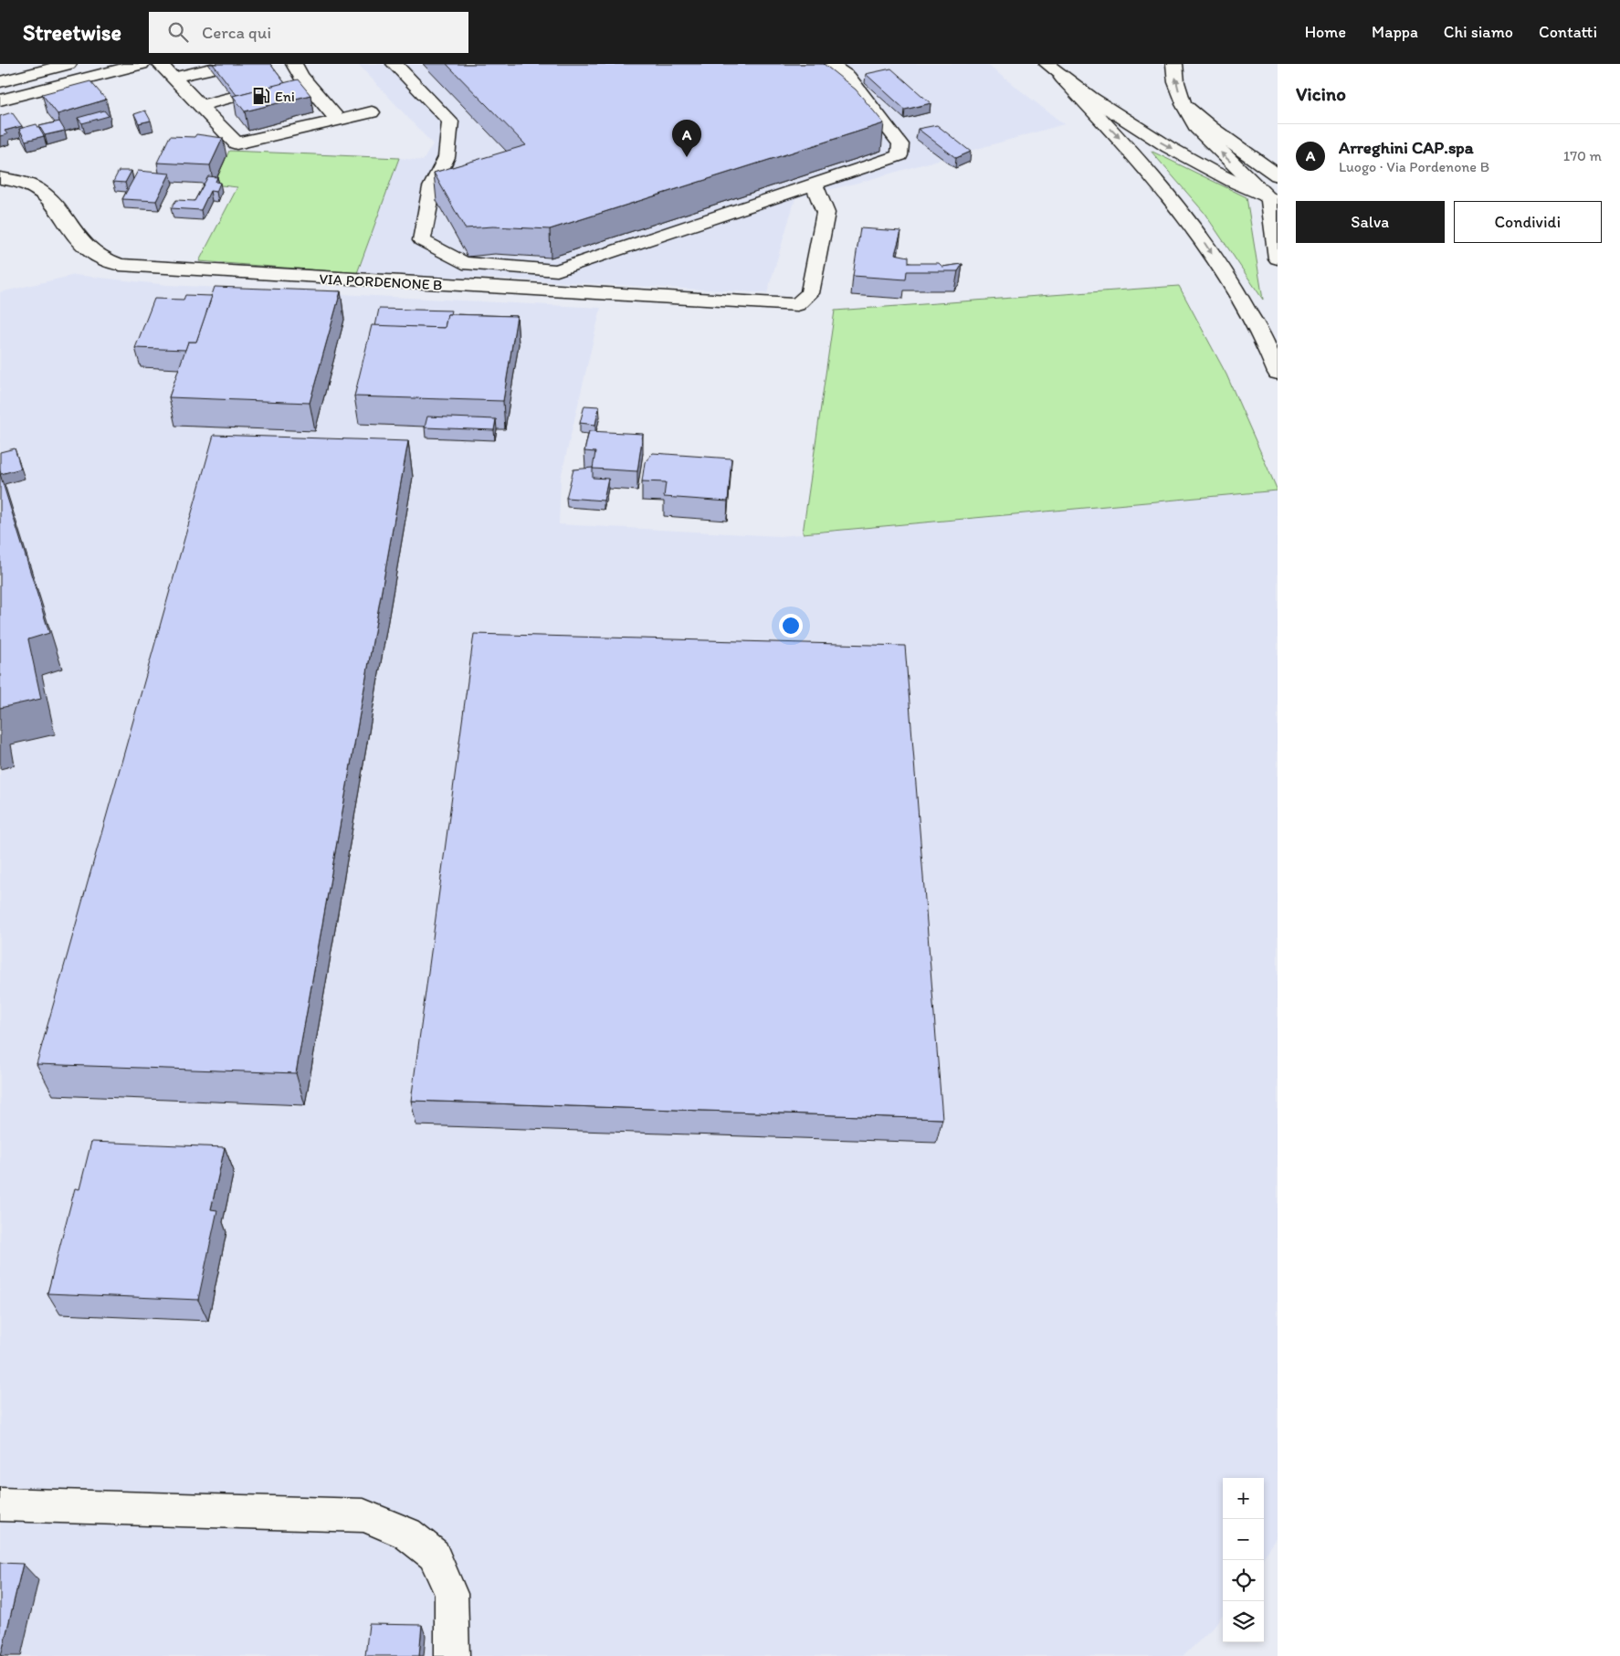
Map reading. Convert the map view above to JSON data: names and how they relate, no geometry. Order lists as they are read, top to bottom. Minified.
{"streets":{"main road":["VIA PORDENONE B"]},"places":{"fuel station":["Eni"]},"page":{"header":"Streetwise","search":"Cerca qui","nav":["Home","Mappa","Chi siamo","Contatti"],"heading":"Vicino","pins":"A","list":[{"mark":"A","name":"Arreghini CAP.spa","note":"Luogo · Via Pordenone B","value":"170 m"}],"buttons":["Salva","Condividi"],"map_buttons":["+","−"]}}
